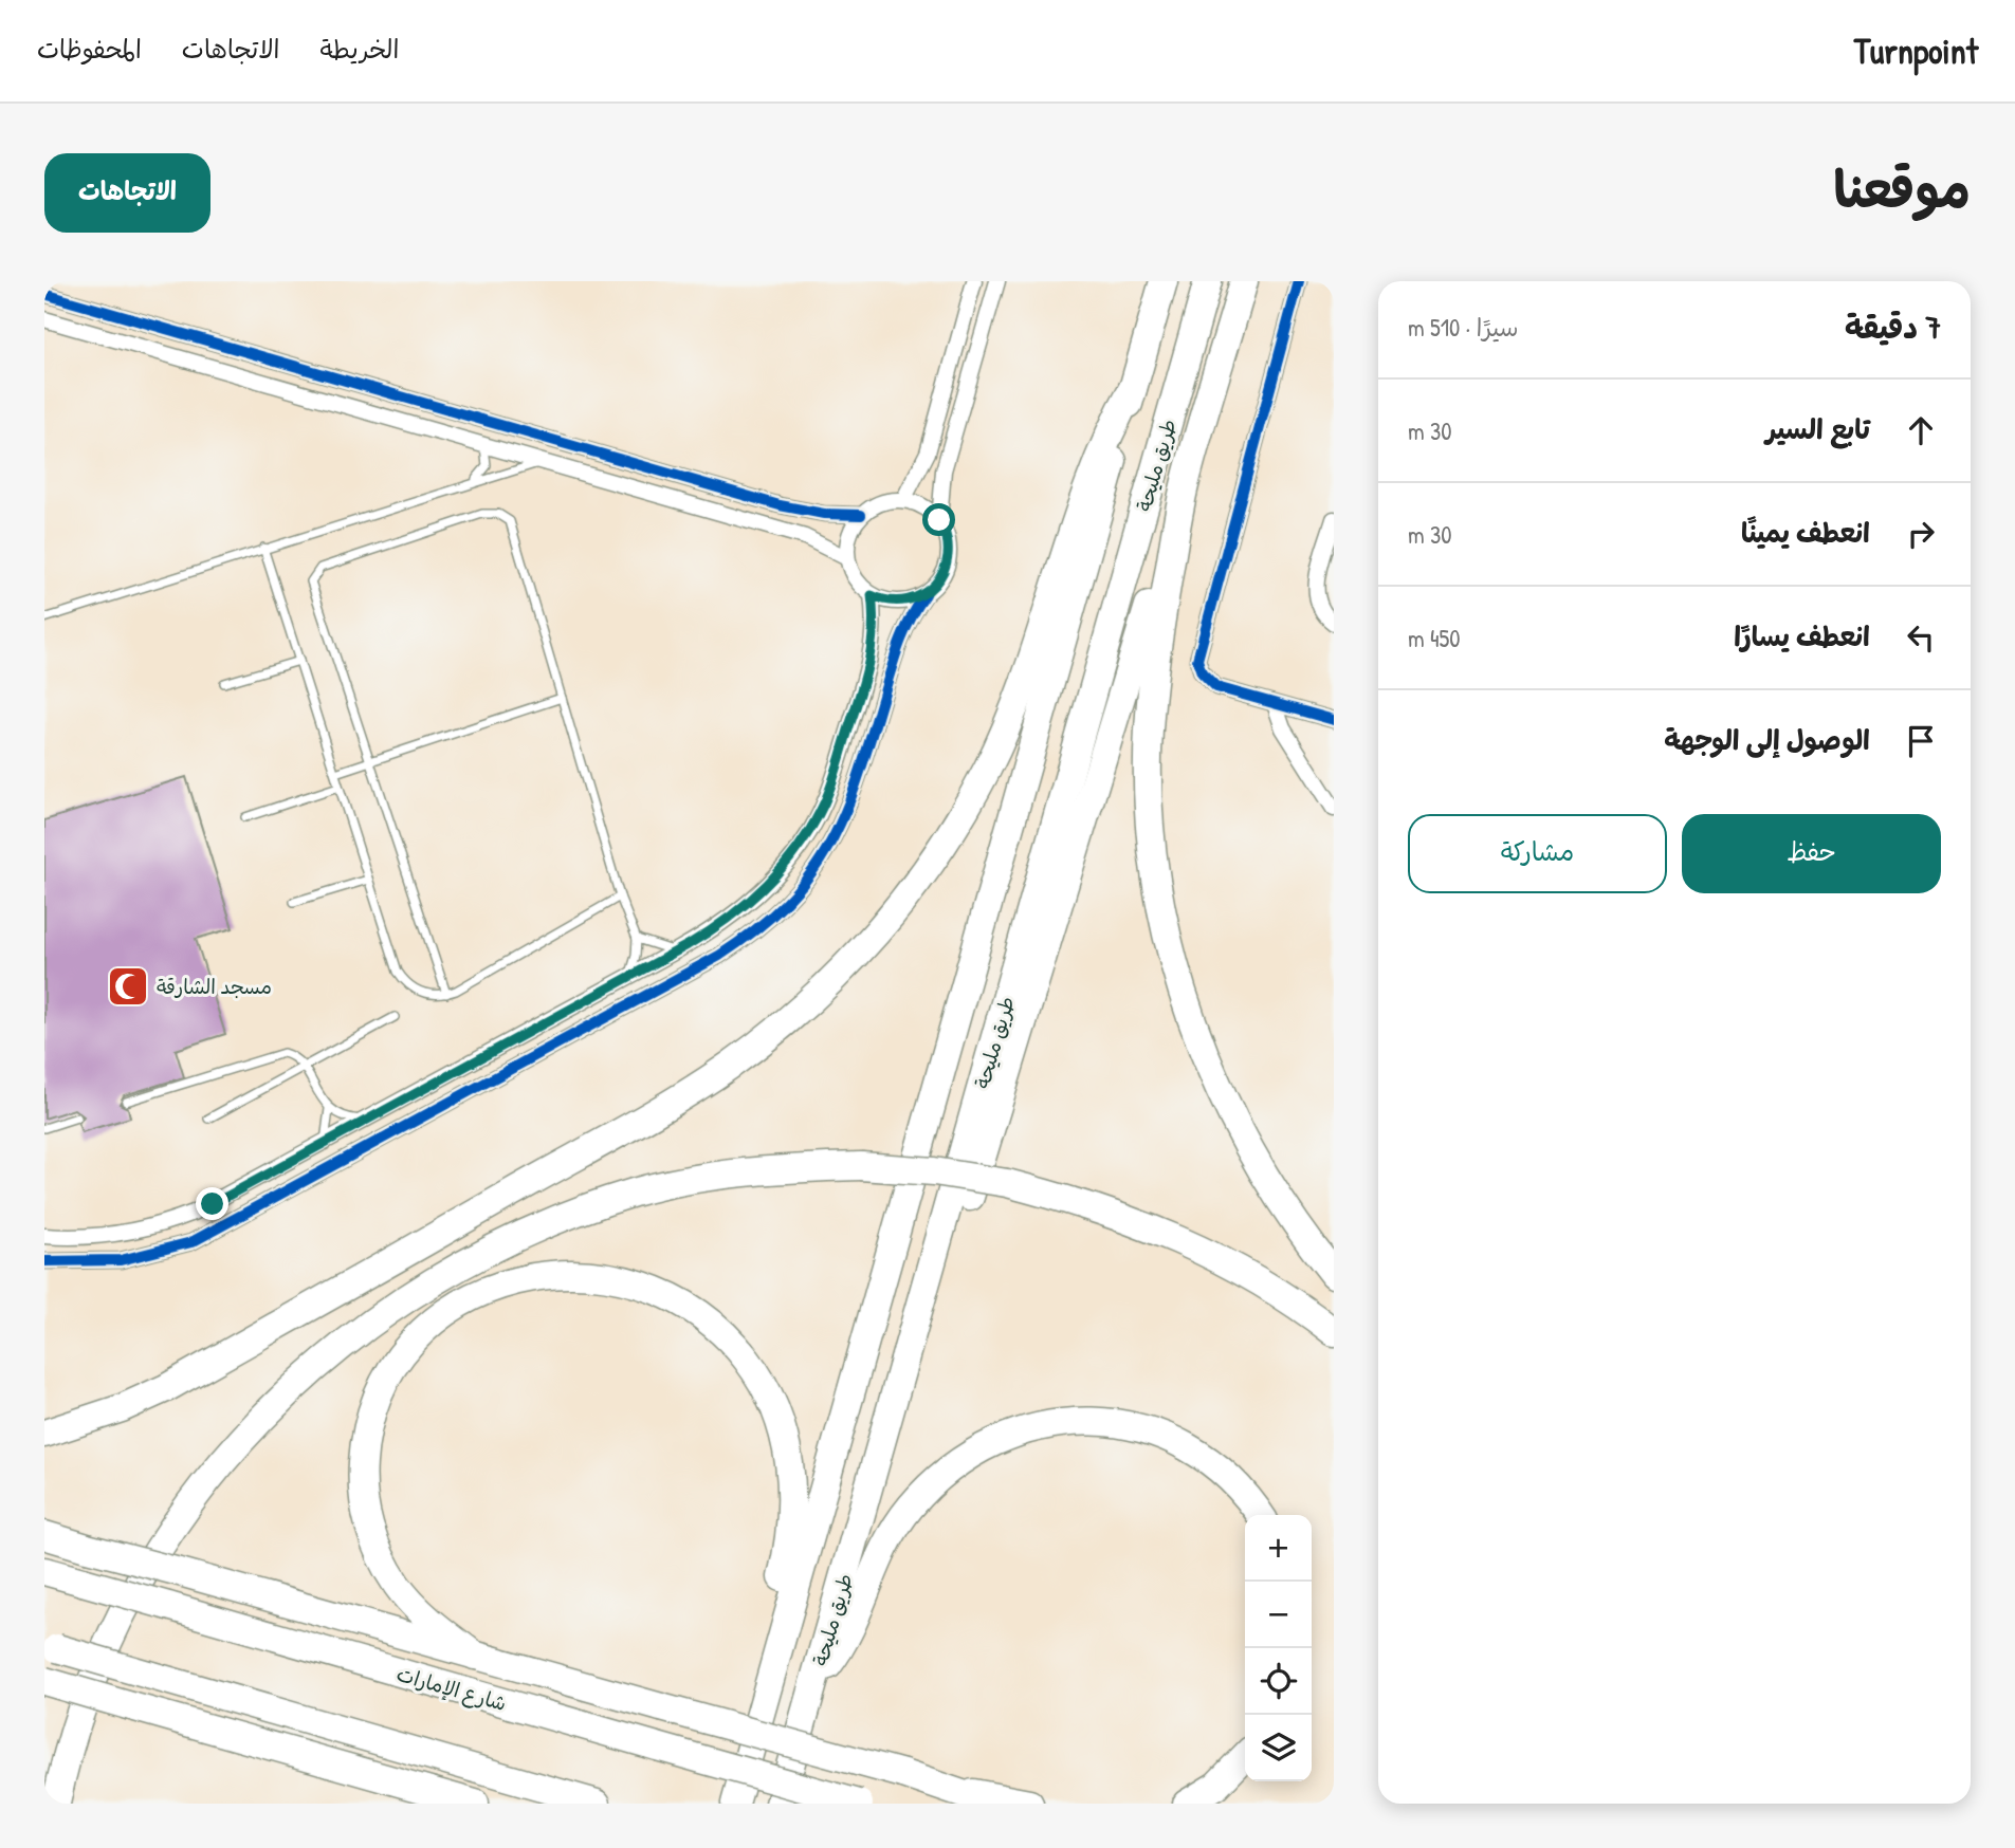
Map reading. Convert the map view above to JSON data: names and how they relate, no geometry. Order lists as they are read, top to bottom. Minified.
{"streets":{"highway":["طريق مليحة","شارع الإمارات"]},"places":{"mosque":["مسجد الشارقة"]},"page":{"header":"Turnpoint","nav":["الخريطة","الاتجاهات","المحفوظات"],"title":"موقعنا","buttons":["الاتجاهات",["حفظ","مشاركة"]],"heading":["7 دقيقة","سيرًا · 510 m"],"list":[["تابع السير","30 m"],["انعطف يمينًا","30 m"],["انعطف يسارًا","450 m"],"الوصول إلى الوجهة"],"map_buttons":["+","−"]}}
